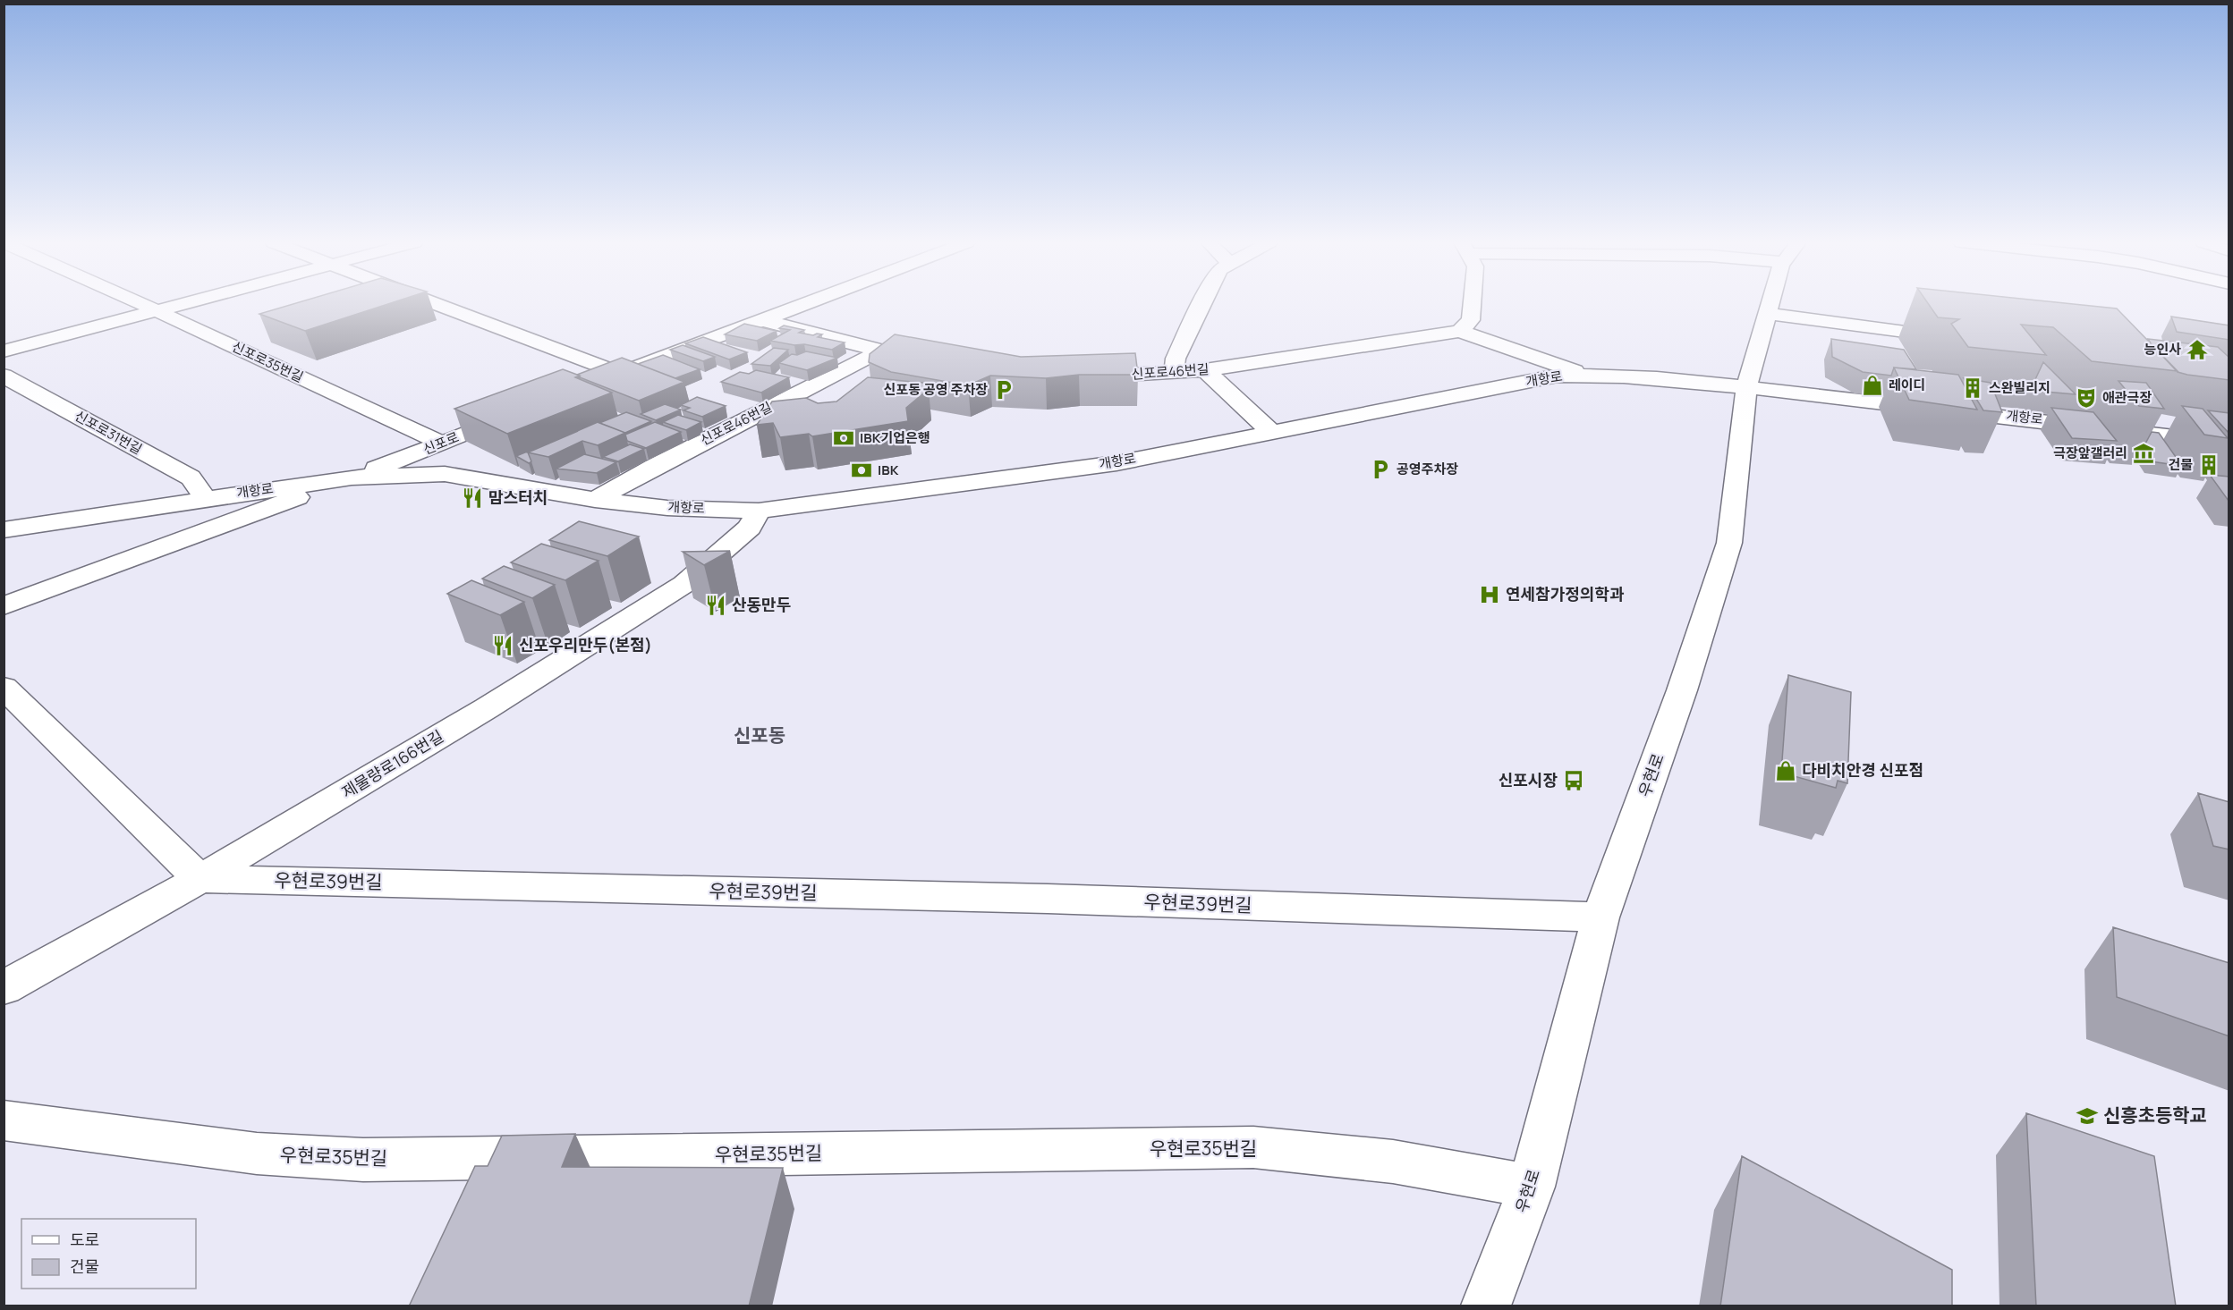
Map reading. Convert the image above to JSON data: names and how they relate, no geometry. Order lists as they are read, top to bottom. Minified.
{"streets":{"street":["신포로35번길","신포로46번길","개항로","신포로31번길","신포로","제물량로166번길","우현로","우현로39번길","우현로35번길"]},"crossings":[["신포로35번길","신포로"],["신포로46번길","개항로"],["개항로","신포로31번길"],["개항로","신포로"],["개항로","제물량로166번길"],["개항로","우현로"],["제물량로166번길","우현로39번길"],["우현로","우현로39번길"],["우현로","우현로35번길"]],"districts":["신포동"],"places":{"temple":["능인사"],"shop":["레이디","다비치안경 신포점"],"building":["스완빌리지","건물"],"parking":["신포동 공영 주차장","공영주차장"],"theatre":["애관극장"],"bank":["IBK기업은행","IBK"],"museum":["극장앞갤러리"],"restaurant":["맘스터치","산동만두","신포우리만두(본점)"],"hospital":["연세참가정의학과"],"bus stop":["신포시장"],"school or university":["신흥초등학교"]},"legend":["도로","건물"]}
